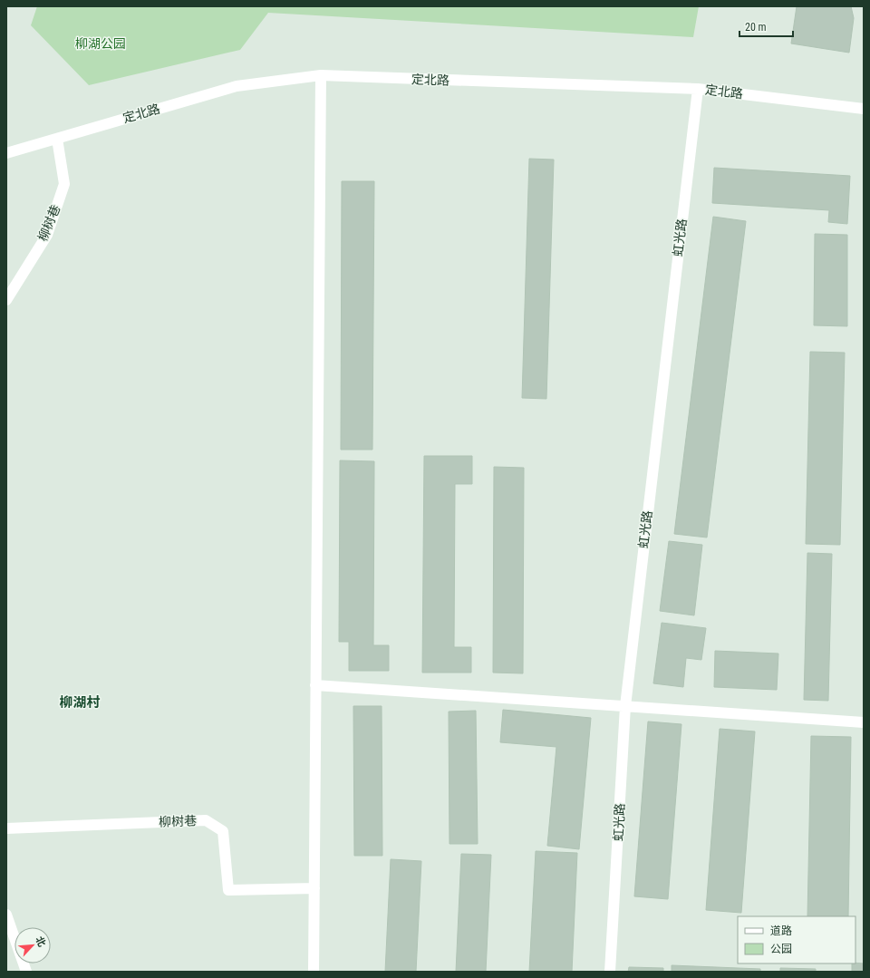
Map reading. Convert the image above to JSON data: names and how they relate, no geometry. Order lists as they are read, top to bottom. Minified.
{"streets":{"street":["定北路","柳树巷","虹光路"]},"crossings":[["定北路","柳树巷"],["定北路","虹光路"]],"districts":["柳湖村"],"parks":["柳湖公园"],"legend":["道路","公园"],"scale_bar":"20 m","north":"top right"}
